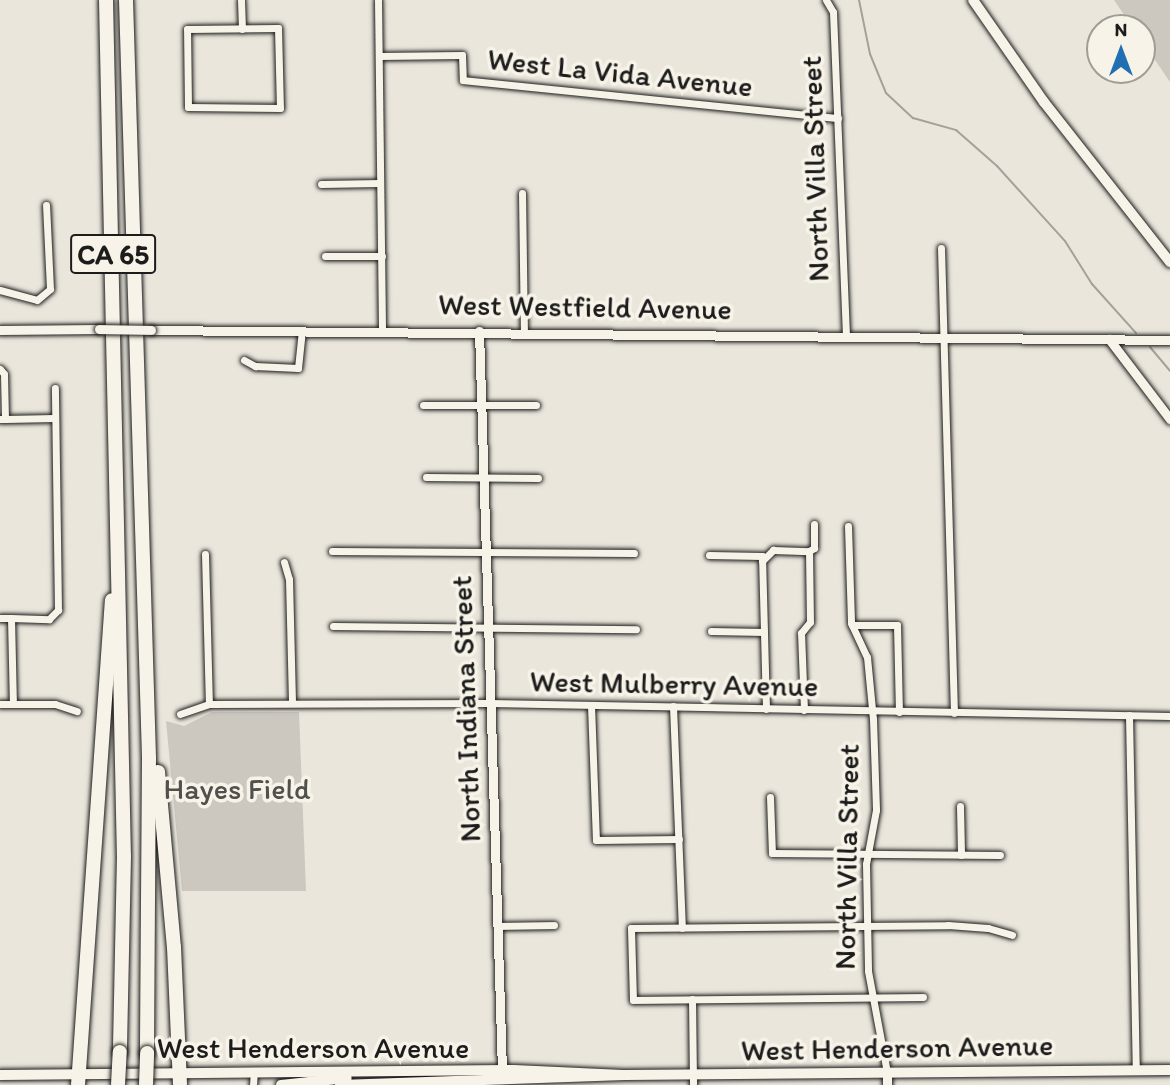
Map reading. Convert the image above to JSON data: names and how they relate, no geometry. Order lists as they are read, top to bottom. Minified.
{"streets":{"highway":["CA 65"],"main road":["West Henderson Avenue"],"street":["West La Vida Avenue","North Villa Street","West Westfield Avenue","West Mulberry Avenue","North Indiana Street"]},"crossings":[["West La Vida Avenue","North Villa Street"],["North Villa Street","West Westfield Avenue"],["North Villa Street","West Mulberry Avenue"],["North Villa Street","West Henderson Avenue"],["West Westfield Avenue","North Indiana Street"],["West Mulberry Avenue","North Indiana Street"],["North Indiana Street","West Henderson Avenue"]],"parks":["Hayes Field"],"north":"top"}
